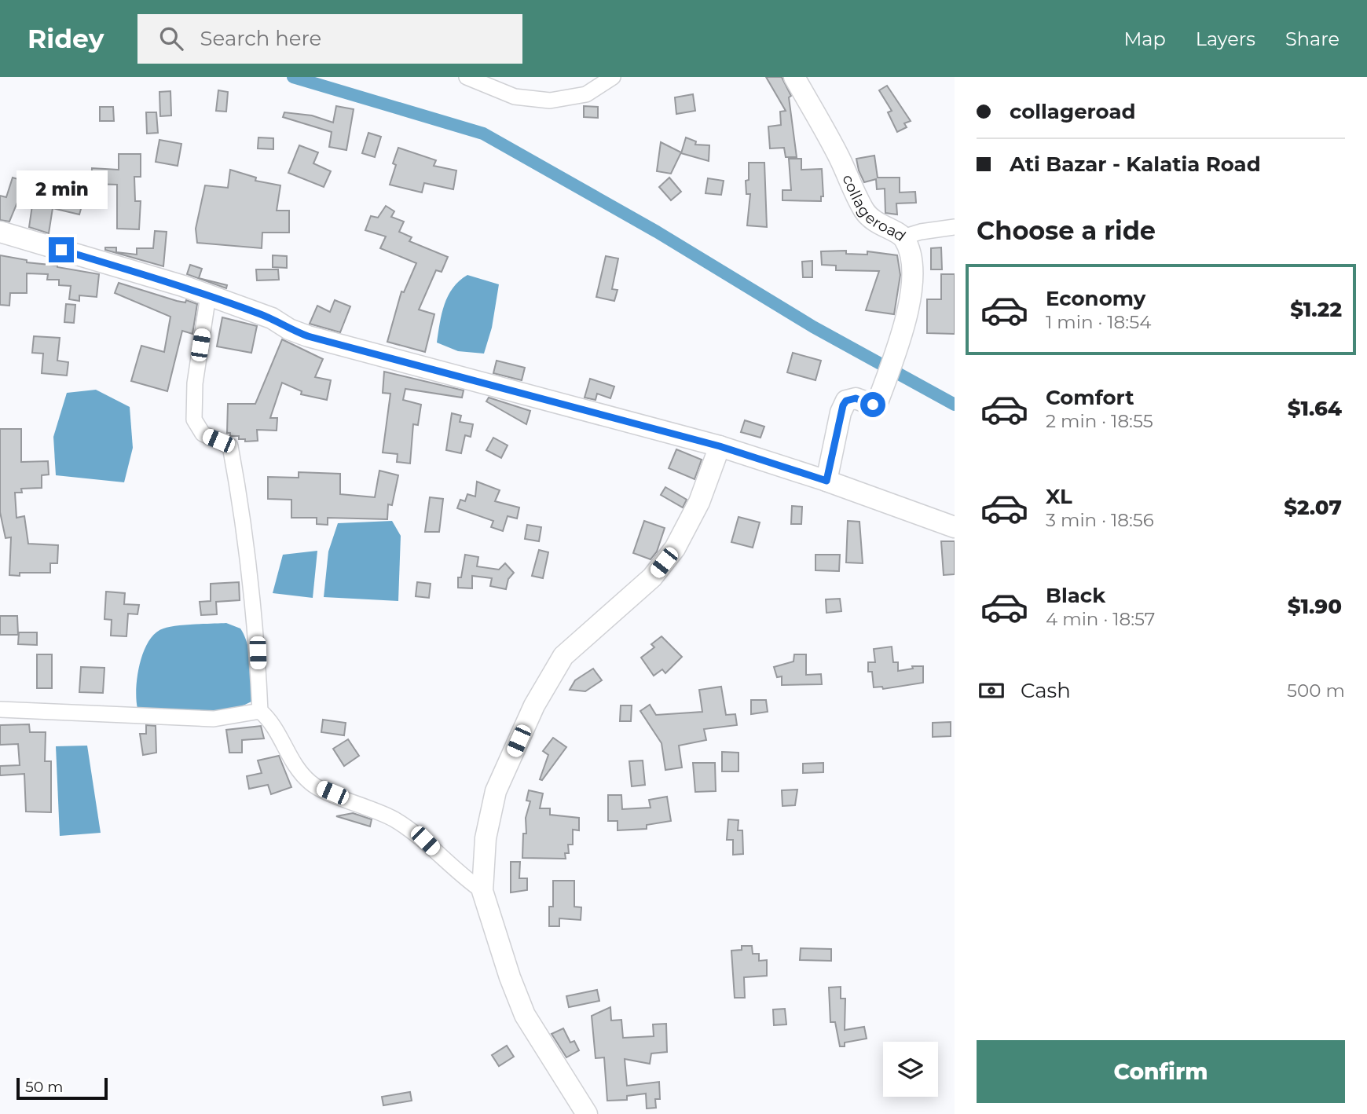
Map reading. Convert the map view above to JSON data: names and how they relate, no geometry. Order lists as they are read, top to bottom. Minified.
{"streets":{"street":["collageroad"]},"scale_bar":"50 m","page":{"header":"Ridey","search":"Search here","nav":["Map","Layers","Share"],"banner":["collageroad","Ati Bazar - Kalatia Road"],"bubble":"2 min","heading":"Choose a ride","list":[{"name":"Economy","note":"1 min · 18:54","value":"$1.22"},{"name":"Comfort","note":"2 min · 18:55","value":"$1.64"},{"name":"XL","note":"3 min · 18:56","value":"$2.07"},{"name":"Black","note":"4 min · 18:57","value":"$1.90"}],"pay":["Cash","500 m"],"buttons":"Confirm","scale":"50 m"}}
